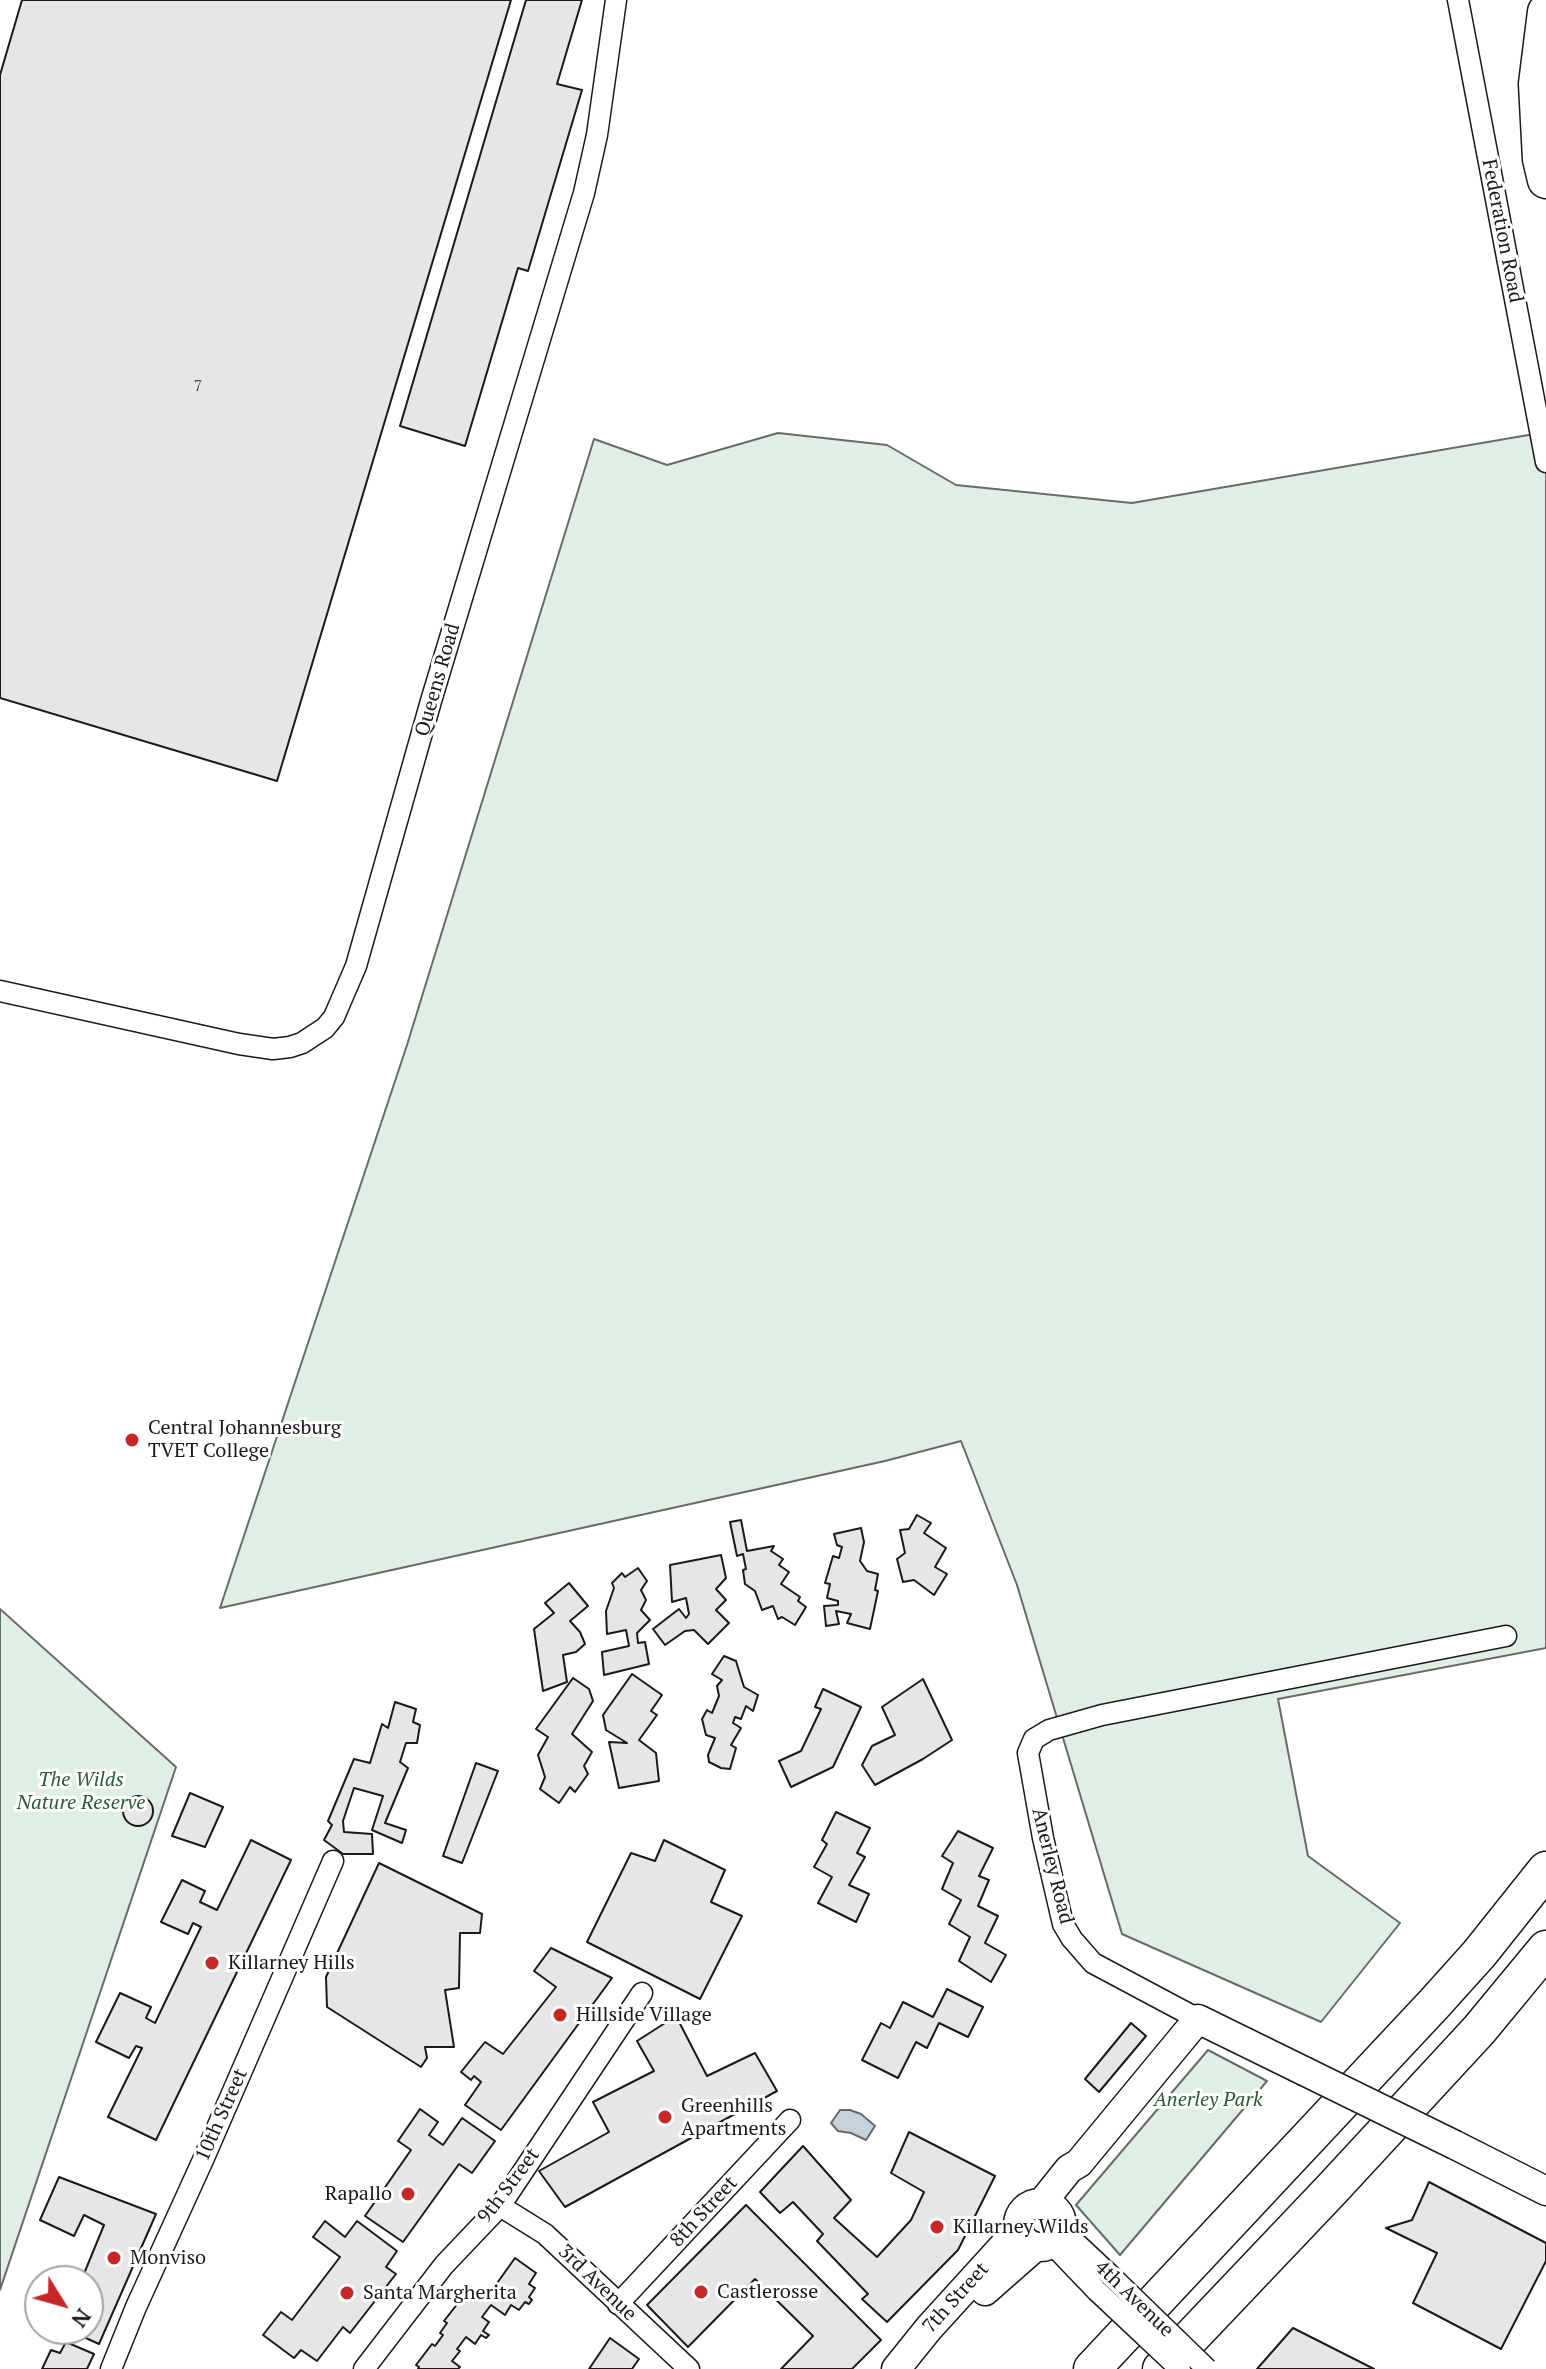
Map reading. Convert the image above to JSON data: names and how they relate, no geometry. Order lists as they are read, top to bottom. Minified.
{"streets":{"street":["Federation Road","Queens Road","Anerley Road","10th Street","9th Street","8th Street","3rd Avenue","7th Street","4th Avenue"]},"crossings":[["Anerley Road","7th Street"],["9th Street","3rd Avenue"],["8th Street","3rd Avenue"],["7th Street","4th Avenue"]],"parks":["The Wilds Nature Reserve","Anerley Park"],"places":["Central Johannesburg TVET College","Killarney Hills","Hillside Village","Greenhills Apartments","Rapallo","Killarney Wilds","Monviso","Castlerosse","Santa Margherita"],"house_numbers":["7"],"north":"bottom right"}
